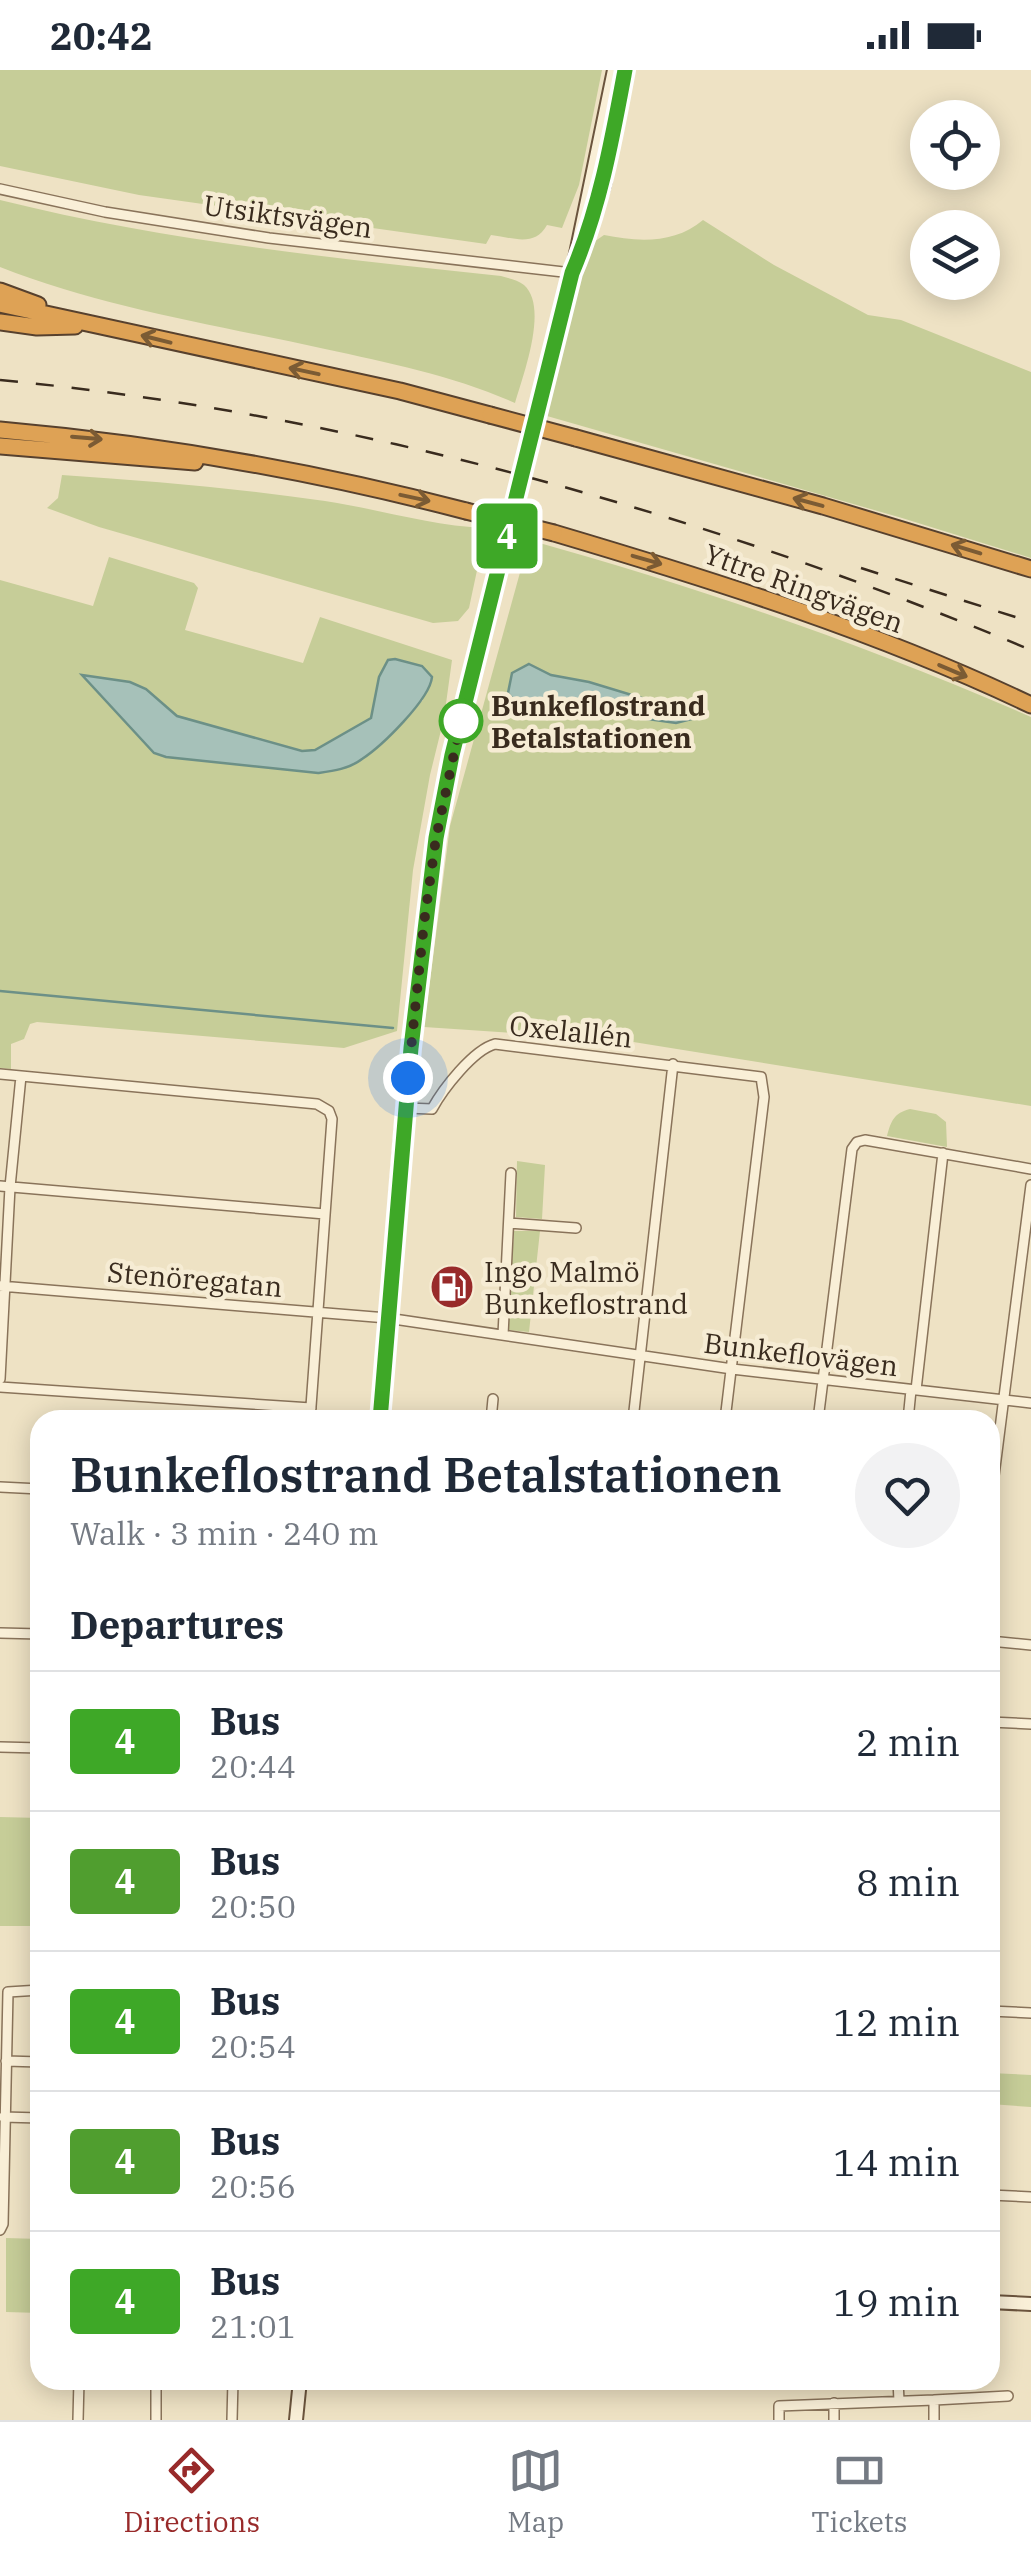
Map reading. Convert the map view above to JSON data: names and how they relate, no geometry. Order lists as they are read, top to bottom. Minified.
{"streets":{"highway":["Yttre Ringvägen"],"street":["Utsiktsvägen","Oxelallén","Stenöregatan","Bunkeflovägen"]},"crossings":[["Oxelallén","Bunkeflovägen"],["Stenöregatan","Bunkeflovägen"]],"places":{"other":["Bunkeflostrand Betalstationen"],"fuel station":["Ingo Malmö Bunkeflostrand"]},"lines":["bus line 4"],"page":{"status":"20:42","on_map":"4","heading":[["Bunkeflostrand Betalstationen","Walk · 3 min · 240 m"],"Departures"],"list":[{"mark":"4","name":"Bus","note":"20:44","value":"2 min"},{"mark":"4","name":"Bus","note":"20:50","value":"8 min"},{"mark":"4","name":"Bus","note":"20:54","value":"12 min"},{"mark":"4","name":"Bus","note":"20:56","value":"14 min"},{"mark":"4","name":"Bus","note":"21:01","value":"19 min"}],"tabs":["Directions","Map","Tickets"]}}
